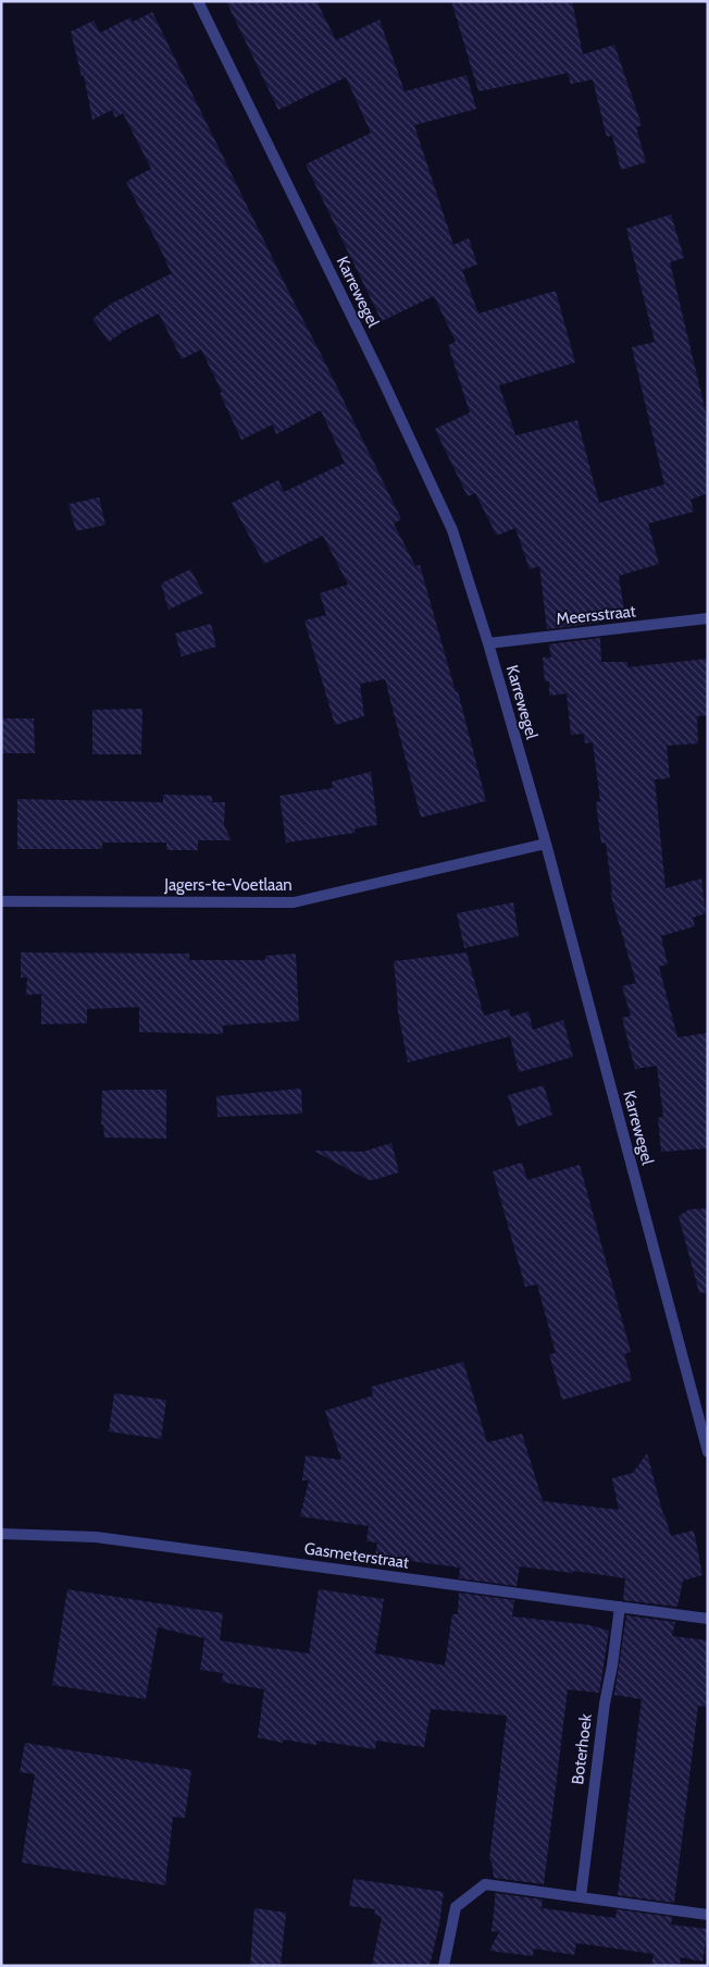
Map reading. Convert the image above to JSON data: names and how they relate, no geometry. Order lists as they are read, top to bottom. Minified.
{"streets":{"street":["Karrewegel","Meersstraat","Jagers-te-Voetlaan","Gasmeterstraat","Boterhoek"]},"crossings":[["Karrewegel","Meersstraat"],["Karrewegel","Jagers-te-Voetlaan"],["Gasmeterstraat","Boterhoek"]]}
